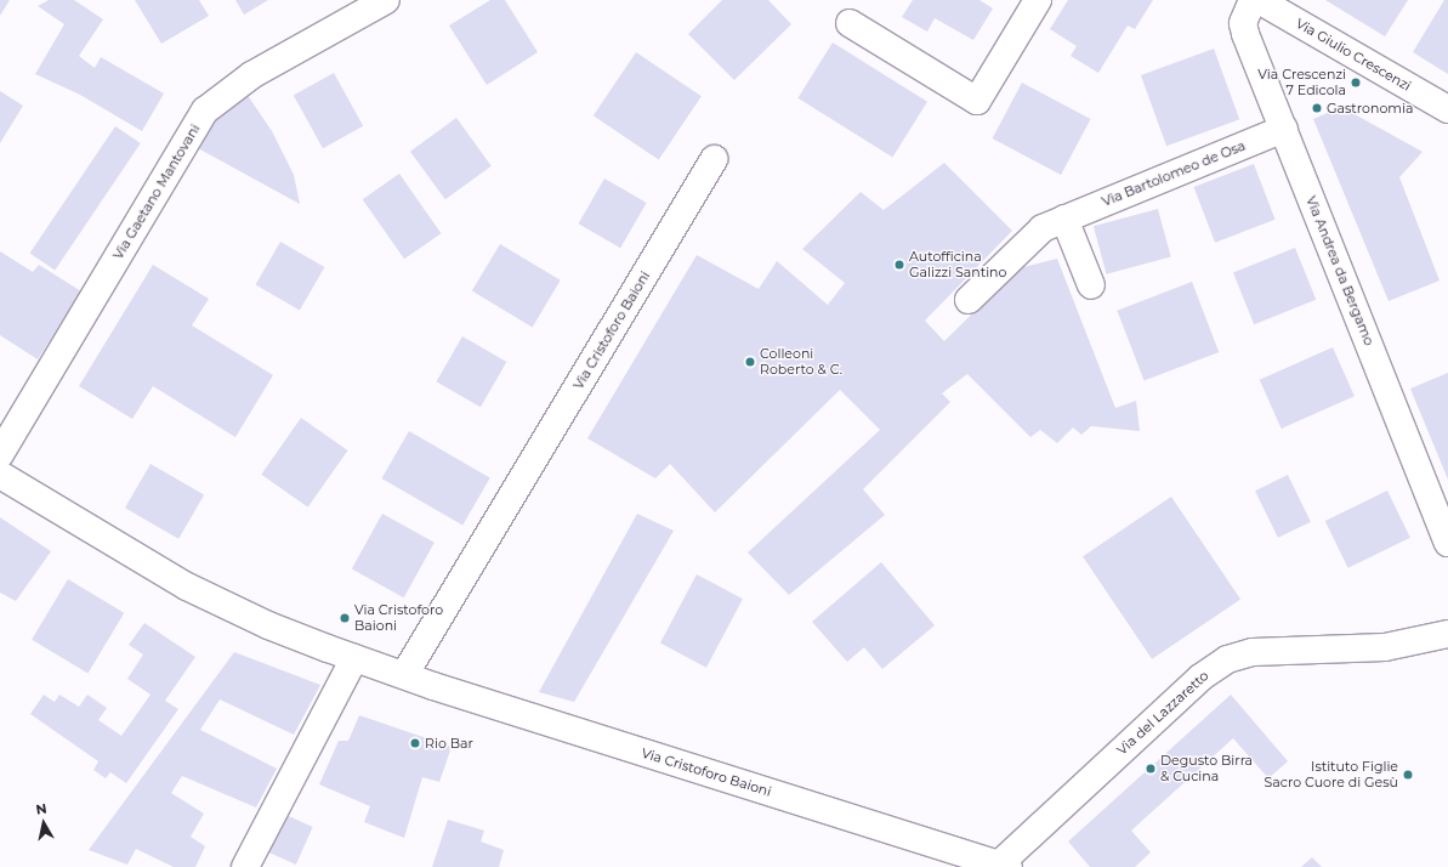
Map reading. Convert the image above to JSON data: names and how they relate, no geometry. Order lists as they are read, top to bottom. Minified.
{"streets":{"street":["Via Giulio Crescenzi","Via Bartolomeo de Osa","Via Gaetano Mantovani","Via Andrea da Bergamo","Via Cristoforo Baioni","Via del Lazzaretto"]},"crossings":[["Via Bartolomeo de Osa","Via Andrea da Bergamo"],["Via Cristoforo Baioni","Via del Lazzaretto"]],"places":["Via Crescenzi 7 Edicola","Gastronomia","Autofficina Galizzi Santino","Colleoni Roberto & C.","Via Cristoforo Baioni","Rio Bar","Degusto Birra & Cucina","Istituto Figlie Sacro Cuore di Gesù"],"north":"top"}
